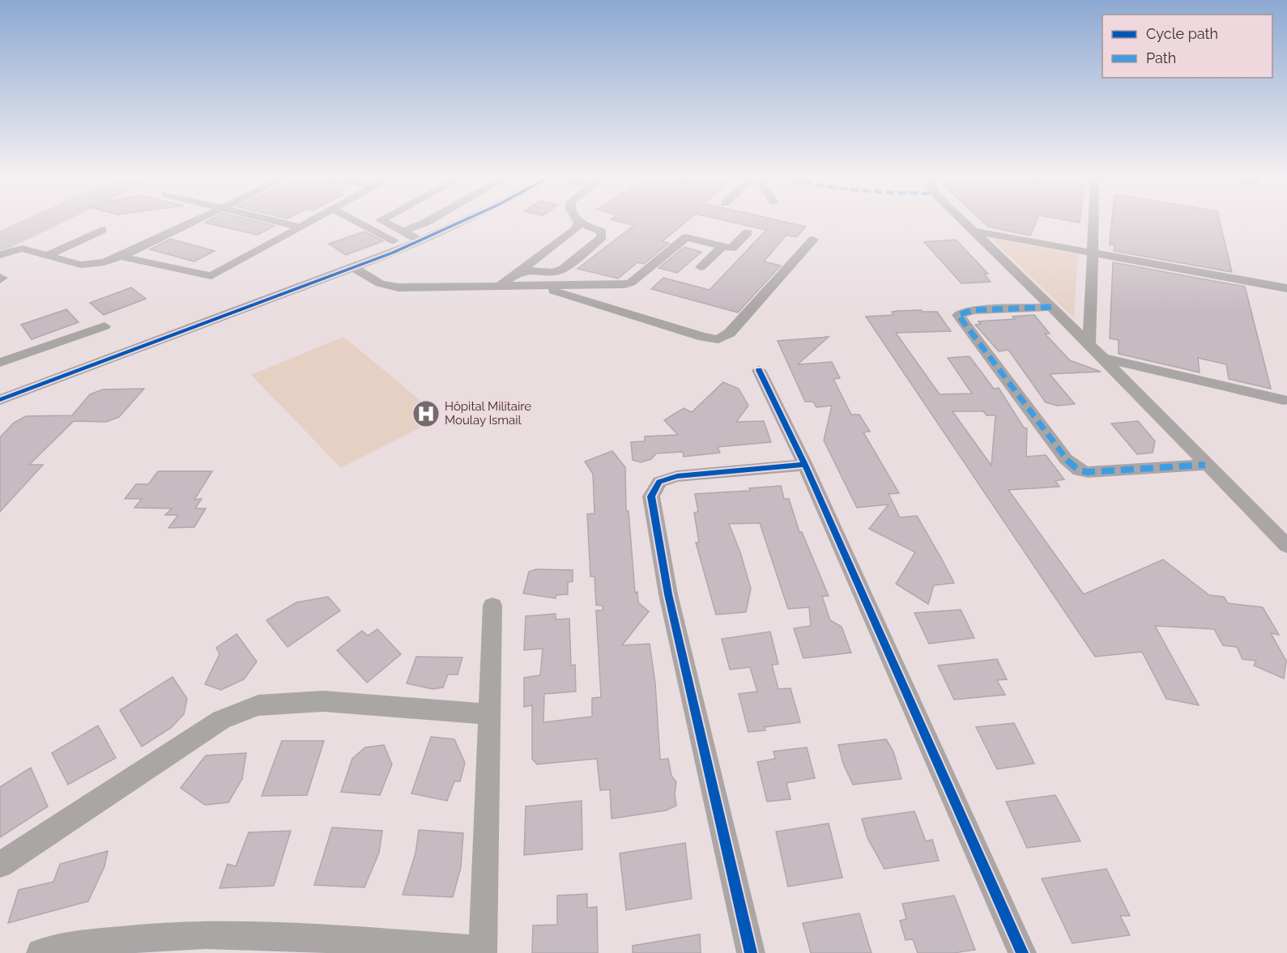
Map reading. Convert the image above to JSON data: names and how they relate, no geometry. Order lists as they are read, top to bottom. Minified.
{"places":{"hospital":["Hôpital Militaire Moulay Ismail"]},"legend":["Cycle path","Path"]}
